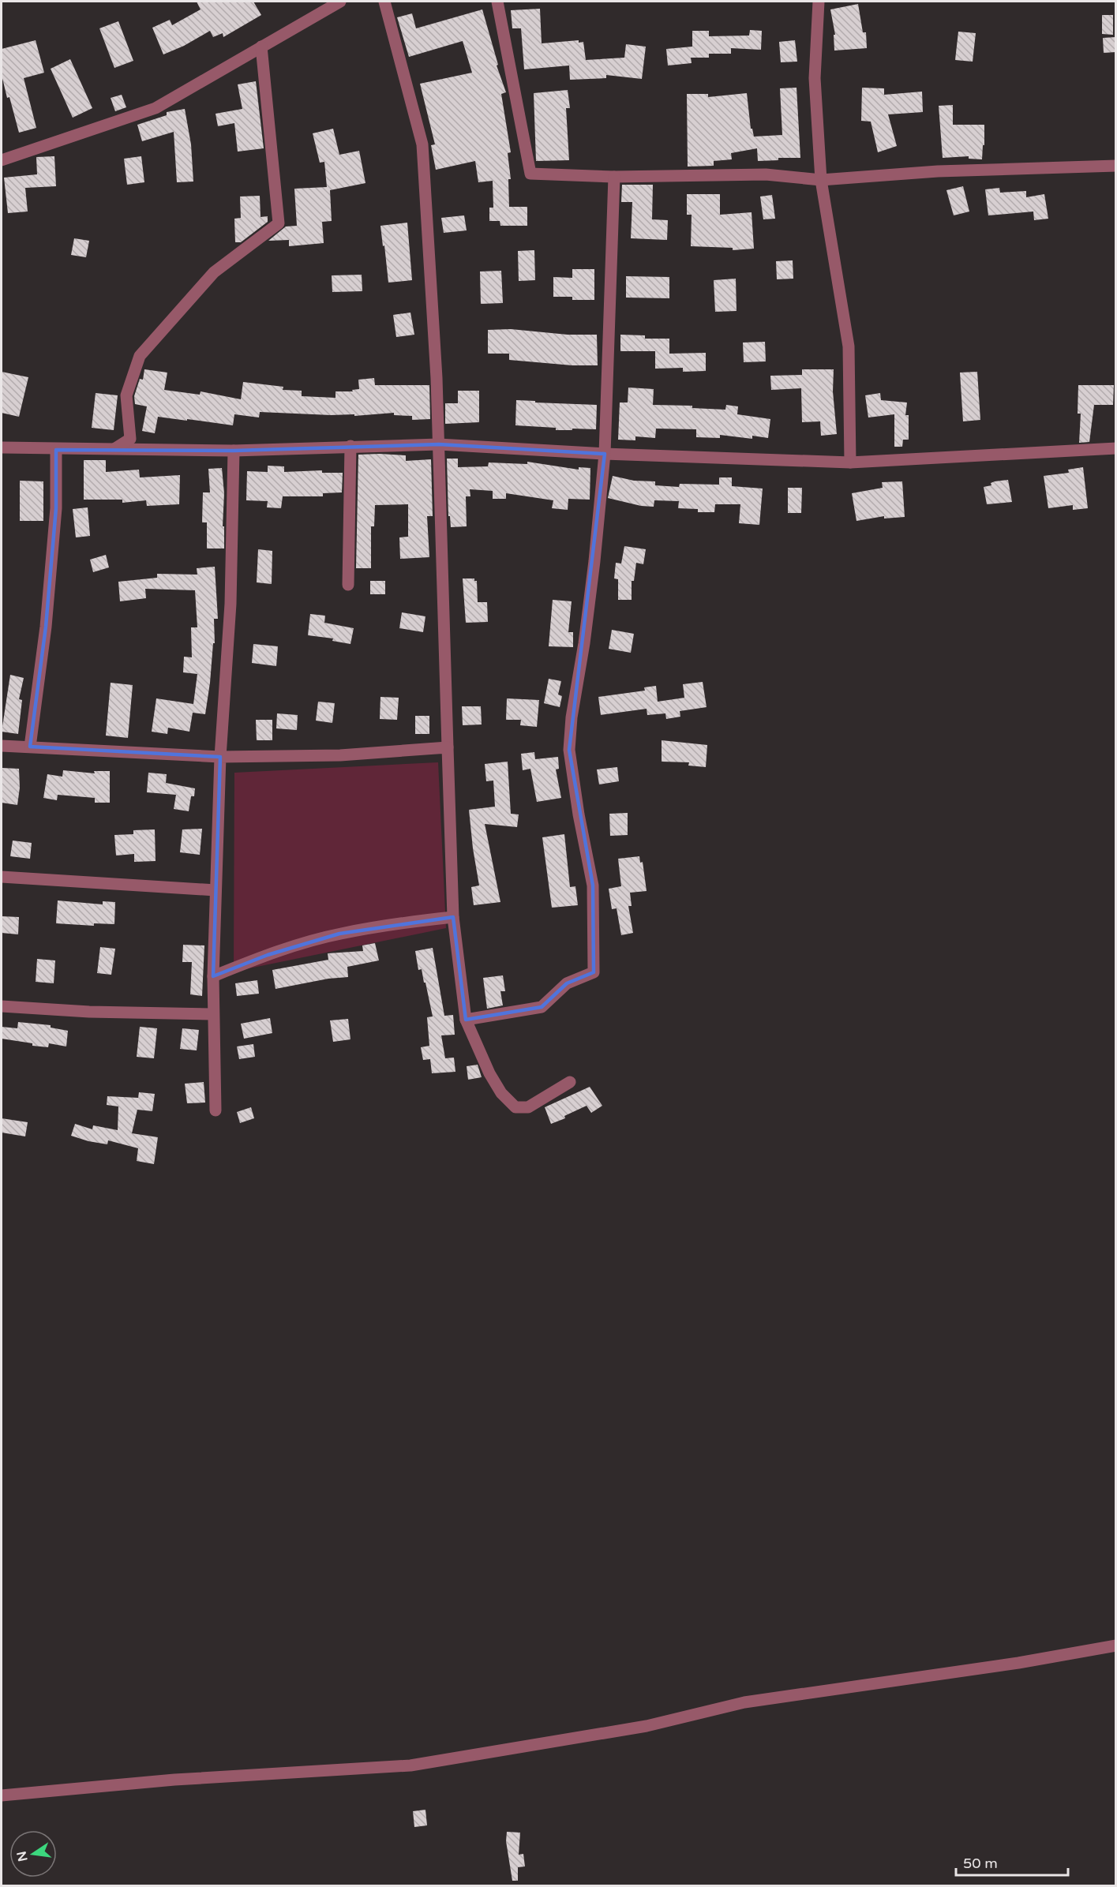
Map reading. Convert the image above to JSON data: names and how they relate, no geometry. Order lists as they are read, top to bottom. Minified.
{"scale_bar":"50 m","north":"left"}
